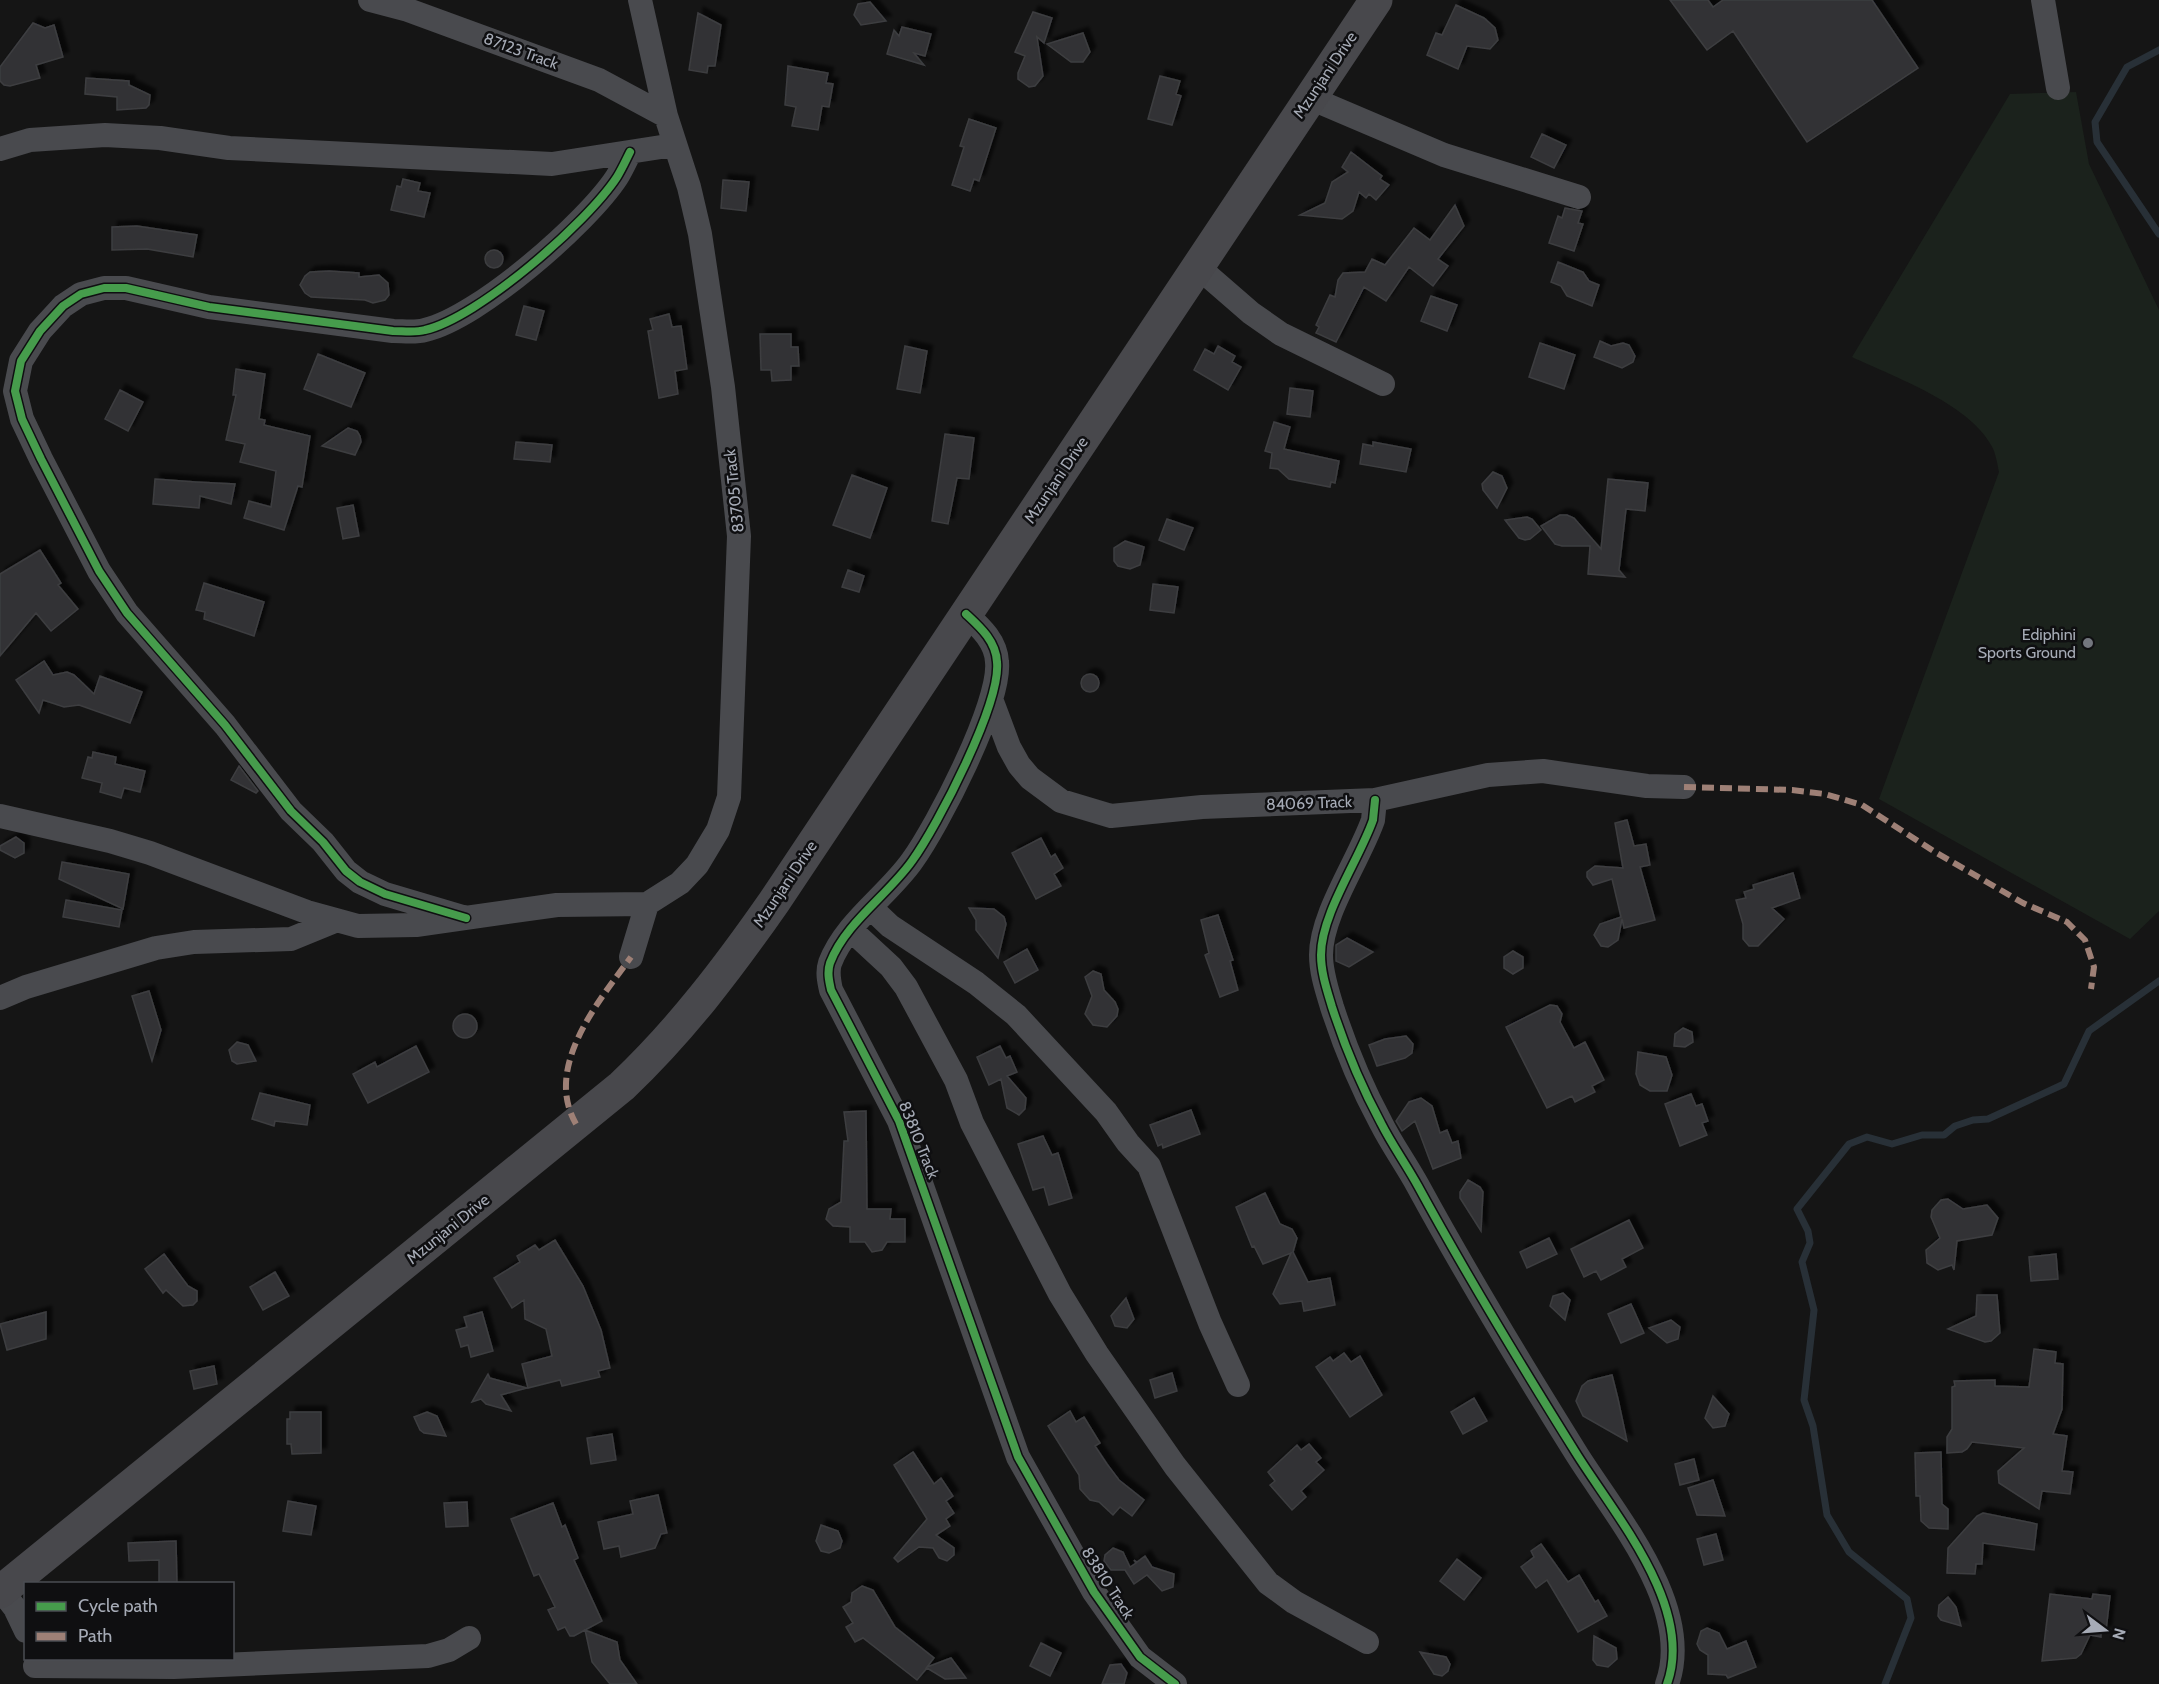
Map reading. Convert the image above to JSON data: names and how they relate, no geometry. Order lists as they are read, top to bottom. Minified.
{"streets":{"main road":["Mzunjani Drive"],"street":["87123 Track","83705 Track","84069 Track","83810 Track"]},"crossings":[["87123 Track","83705 Track"],["Mzunjani Drive","83810 Track"],["84069 Track","83810 Track"]],"places":["Ediphini Sports Ground"],"legend":["Cycle path","Path"],"north":"right"}
